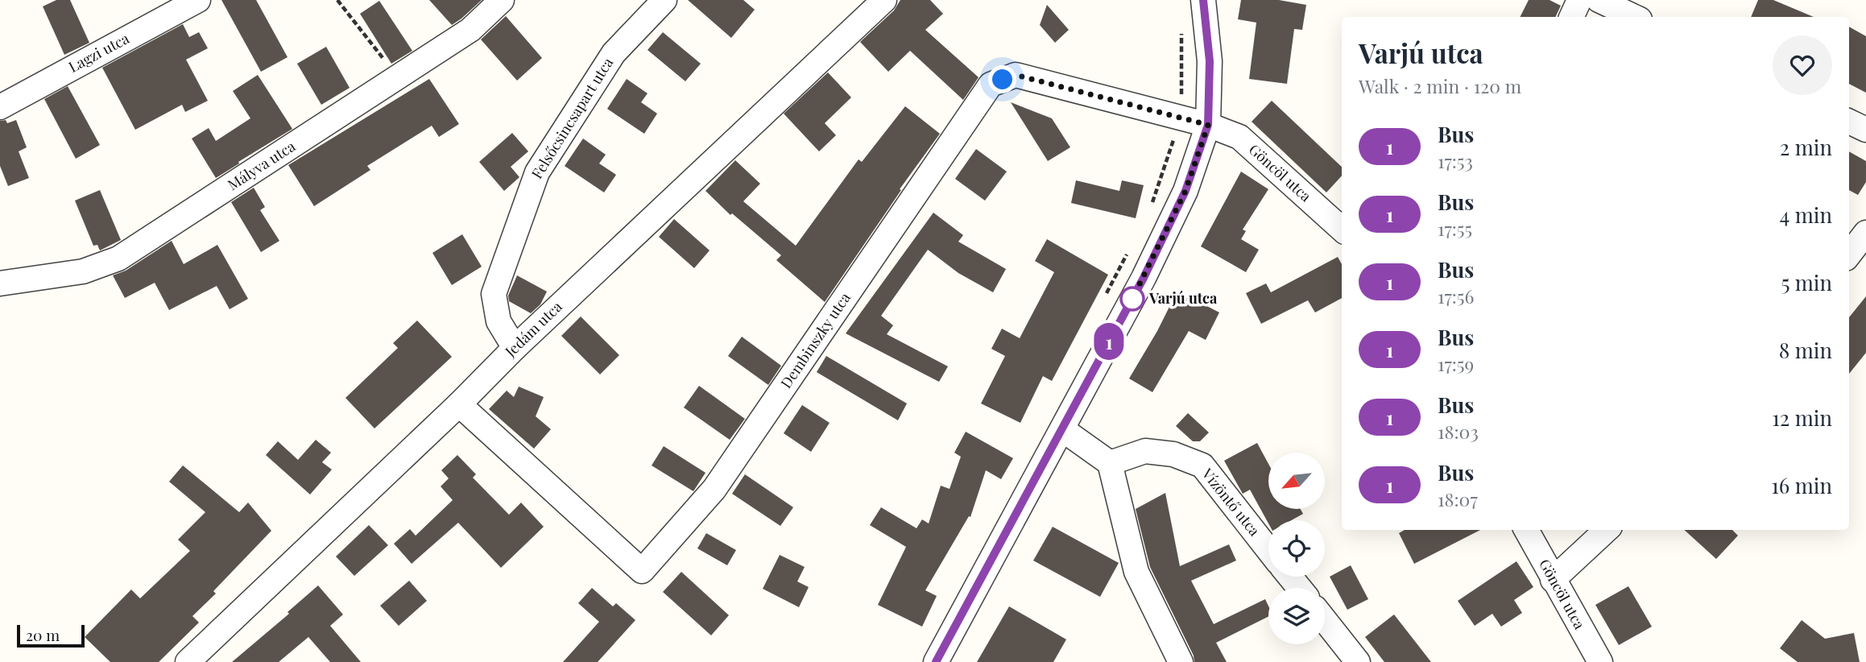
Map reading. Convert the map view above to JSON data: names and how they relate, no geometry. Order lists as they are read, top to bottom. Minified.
{"streets":{"street":["Lagzi utca","Felsőcsincsapart utca","Mályva utca","Göncöl utca","Jedám utca","Dembinszky utca","Vízöntő utca"]},"crossings":[["Felsőcsincsapart utca","Jedám utca"],["Göncöl utca","Dembinszky utca"],["Jedám utca","Dembinszky utca"]],"places":["Varjú utca"],"lines":["bus line 1"],"scale_bar":"20 m","north":"bottom left","page":{"on_map":"1","heading":["Varjú utca","Walk · 2 min · 120 m"],"list":[{"mark":"1","name":"Bus","note":"17:53","value":"2 min"},{"mark":"1","name":"Bus","note":"17:55","value":"4 min"},{"mark":"1","name":"Bus","note":"17:56","value":"5 min"},{"mark":"1","name":"Bus","note":"17:59","value":"8 min"},{"mark":"1","name":"Bus","note":"18:03","value":"12 min"},{"mark":"1","name":"Bus","note":"18:07","value":"16 min"}],"scale":"20 m"}}
